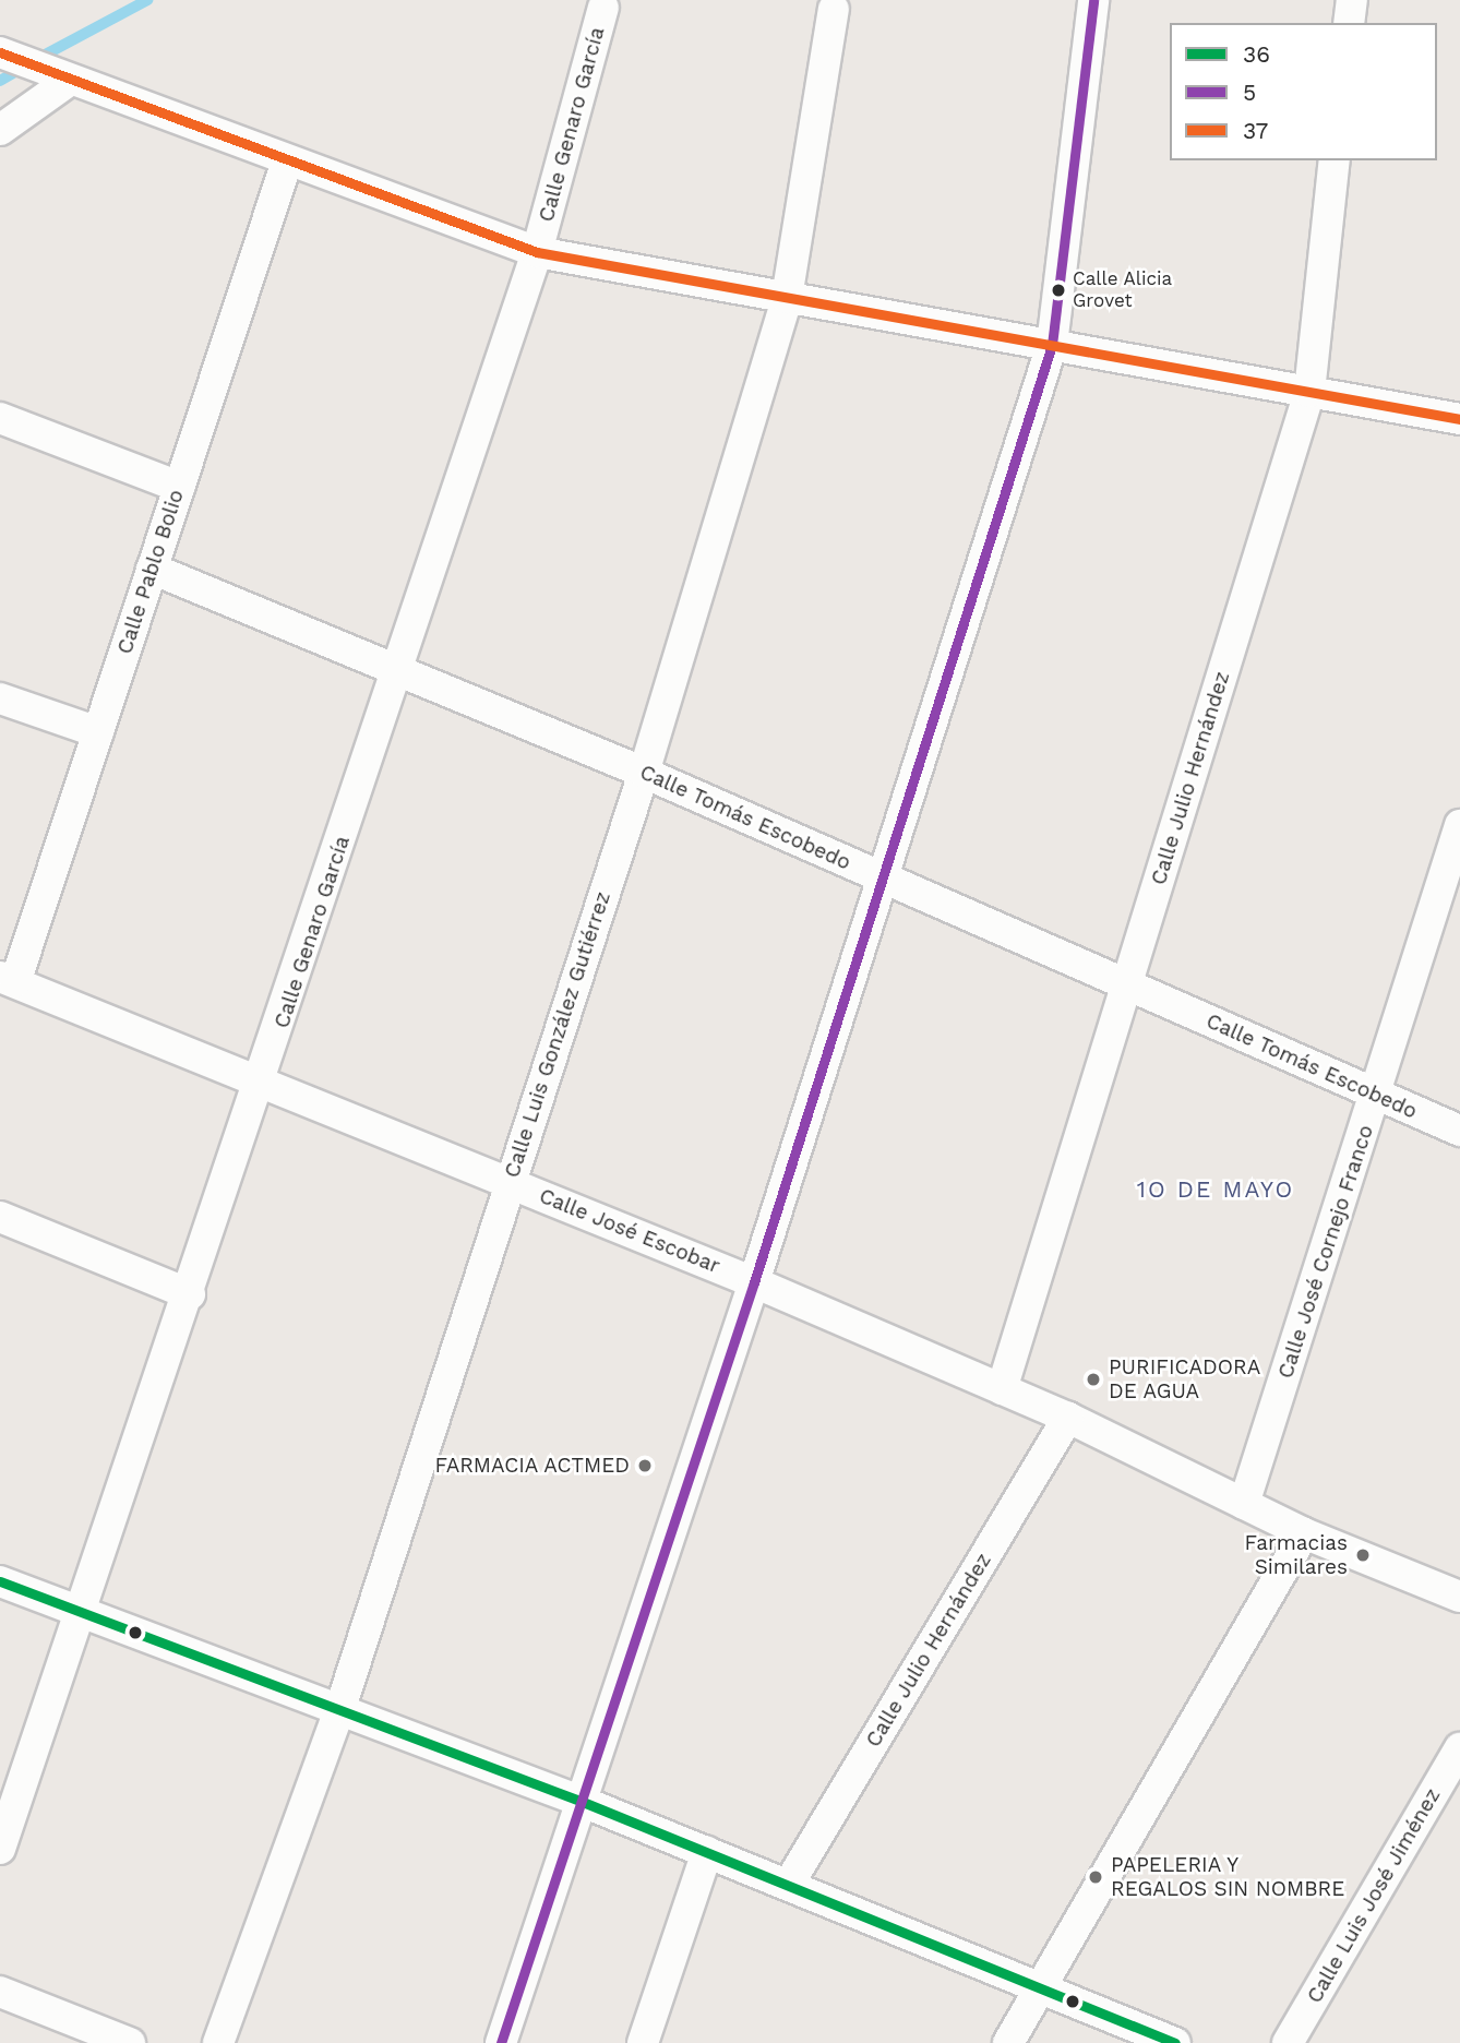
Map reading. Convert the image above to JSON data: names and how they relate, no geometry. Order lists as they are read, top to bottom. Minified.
{"streets":{"street":["Calle Genaro García","Calle Pablo Bolio","Calle Julio Hernández","Calle Tomás Escobedo","Calle Luis González Gutiérrez","Calle José Escobar","Calle José Cornejo Franco","Calle Luis José Jiménez"]},"crossings":[["Calle Genaro García","Calle Tomás Escobedo"],["Calle Genaro García","Calle José Escobar"],["Calle Pablo Bolio","Calle Tomás Escobedo"],["Calle Pablo Bolio","Calle José Escobar"],["Calle Julio Hernández","Calle Tomás Escobedo"],["Calle Julio Hernández","Calle José Escobar"],["Calle Tomás Escobedo","Calle Luis González Gutiérrez"],["Calle Tomás Escobedo","Calle José Cornejo Franco"],["Calle Luis González Gutiérrez","Calle José Escobar"],["Calle José Escobar","Calle José Cornejo Franco"]],"districts":["1O DE MAYO"],"places":["Calle Alicia Grovet","PURIFICADORA DE AGUA","FARMACIA ACTMED","Farmacias Similares","PAPELERIA Y REGALOS SIN NOMBRE"],"lines":["transit line 5","transit line 37","transit line 36"],"legend":["36","5","37"]}
